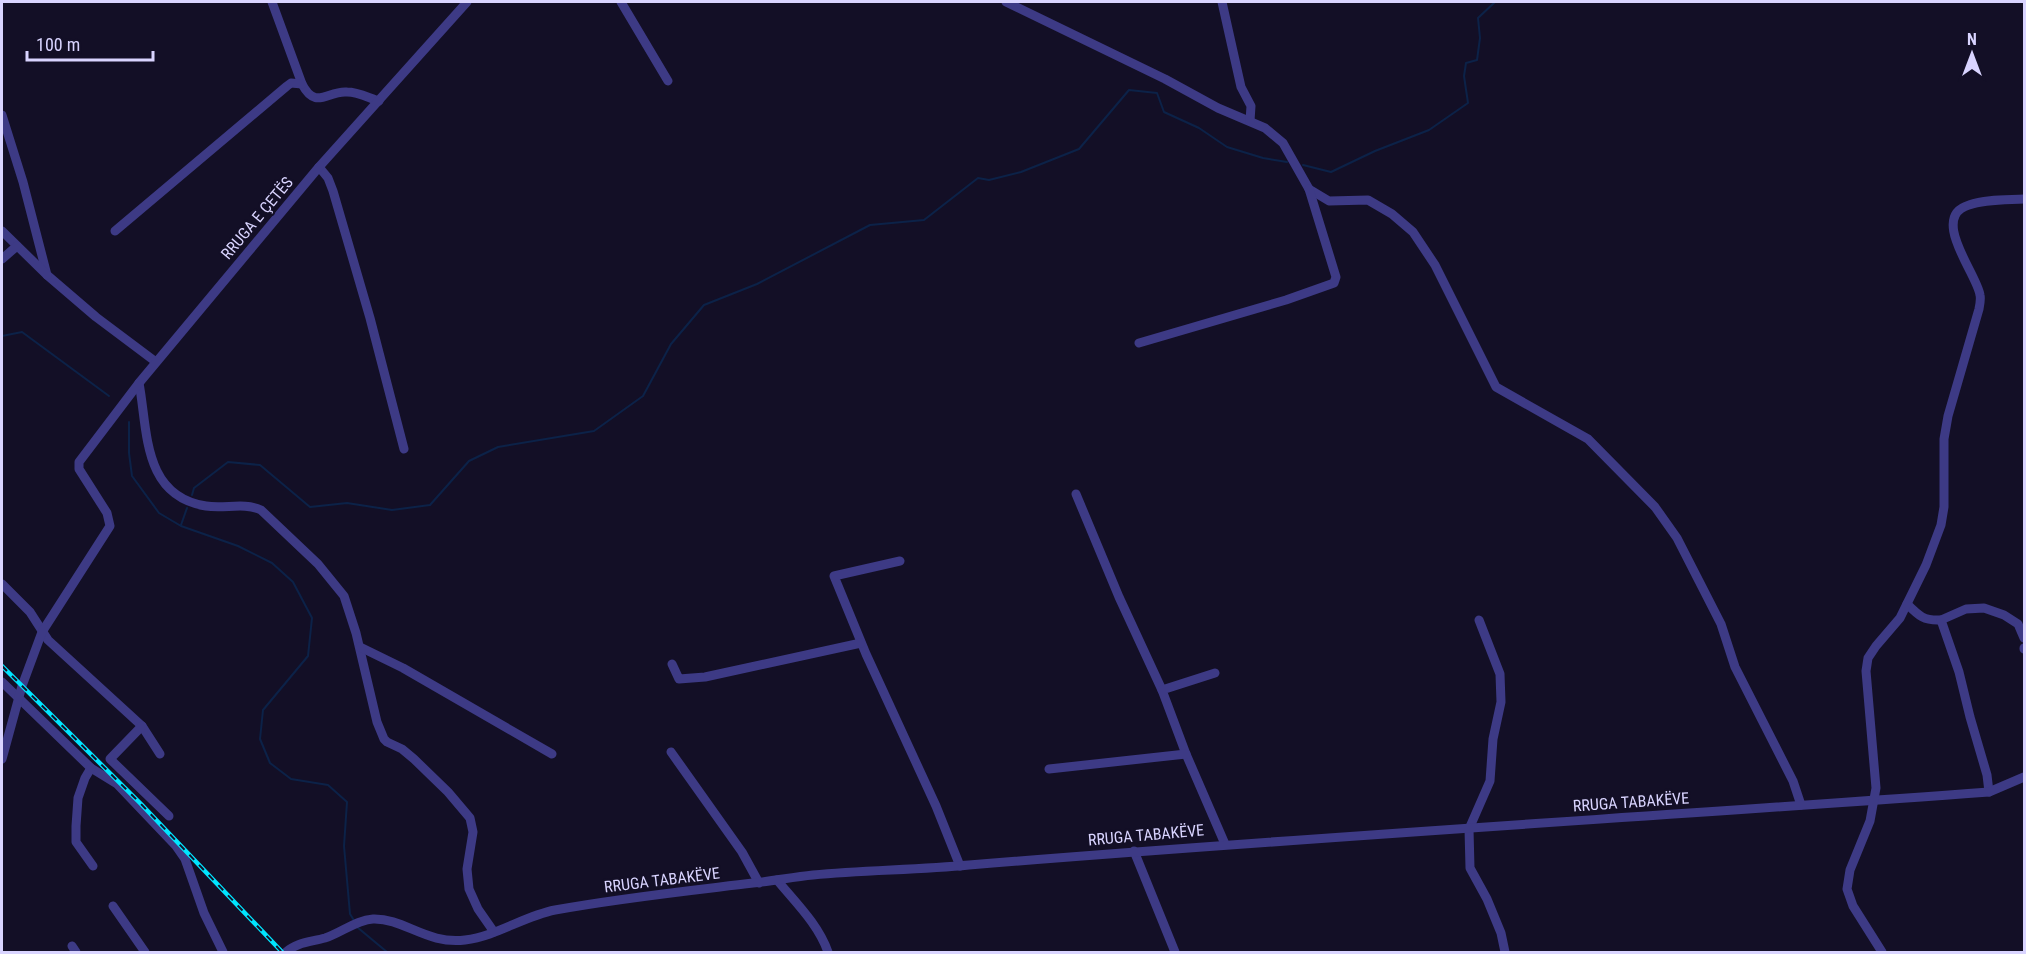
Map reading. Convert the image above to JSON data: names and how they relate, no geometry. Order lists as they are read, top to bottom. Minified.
{"streets":{"street":["RRUGA E ÇETËS","RRUGA TABAKËVE"]},"scale_bar":"100 m","north":"top"}
